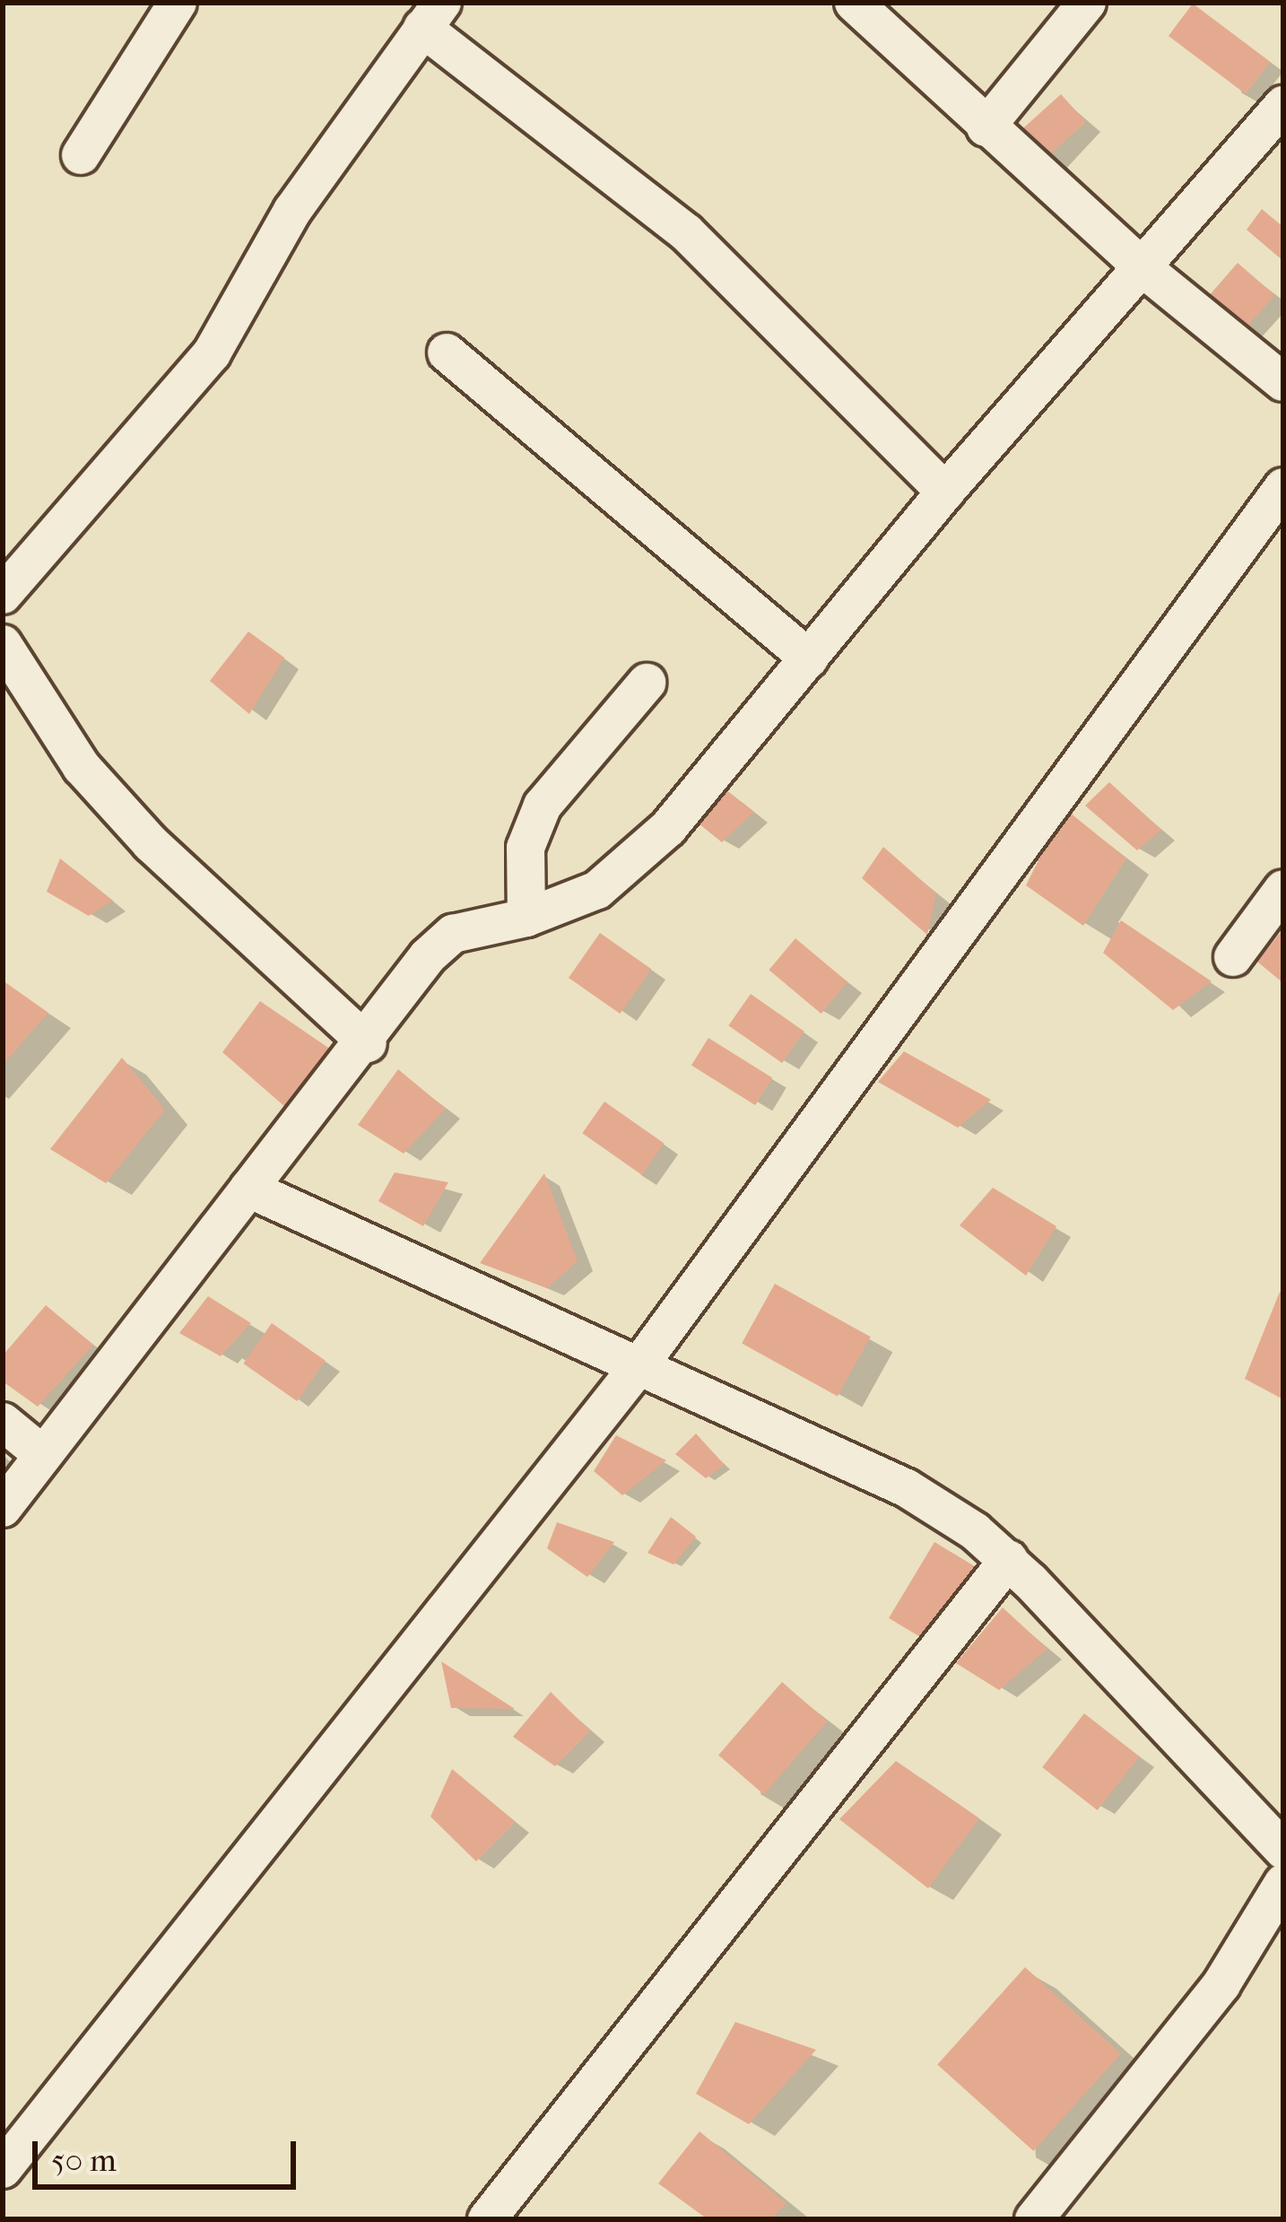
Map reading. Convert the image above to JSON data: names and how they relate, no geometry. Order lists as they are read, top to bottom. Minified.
{"scale_bar":"50 m"}
